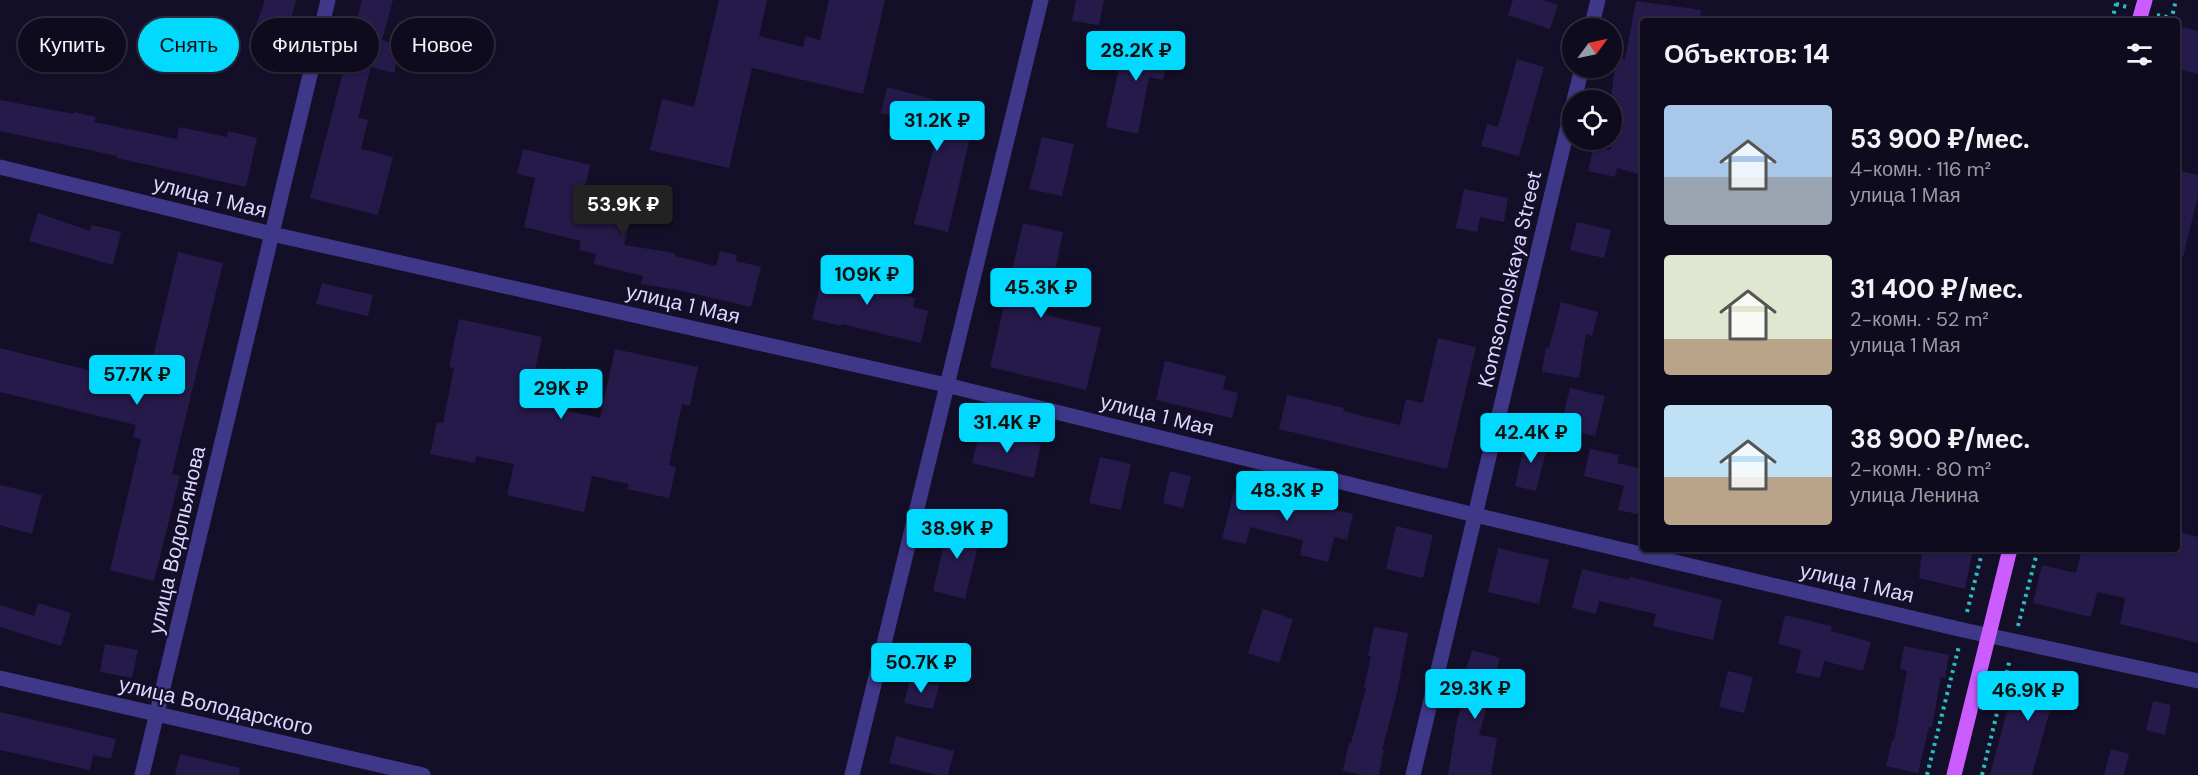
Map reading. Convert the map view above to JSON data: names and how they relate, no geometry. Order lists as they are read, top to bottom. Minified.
{"streets":{"street":["улица 1 Мая","Komsomolskaya Street","улица Водопьянова","улица Володарского"]},"crossings":[["улица 1 Мая","Komsomolskaya Street"],["улица 1 Мая","улица Водопьянова"],["улица Водопьянова","улица Володарского"]],"north":"top right","page":{"chip":["Купить","Снять","Фильтры","Новое"],"heading":"Объектов: 14","price":["28.2K ₽","31.2K ₽","53.9K ₽","109K ₽","45.3K ₽","57.7K ₽","29K ₽","31.4K ₽","42.4K ₽","48.3K ₽","38.9K ₽","50.7K ₽","29.3K ₽","46.9K ₽"],"list":[{"name":"53 900 ₽/мес.","note":"4-комн. · 116 m² · улица 1 Мая"},{"name":"31 400 ₽/мес.","note":"2-комн. · 52 m² · улица 1 Мая"},{"name":"38 900 ₽/мес.","note":"2-комн. · 80 m² · улица Ленина"}]}}
